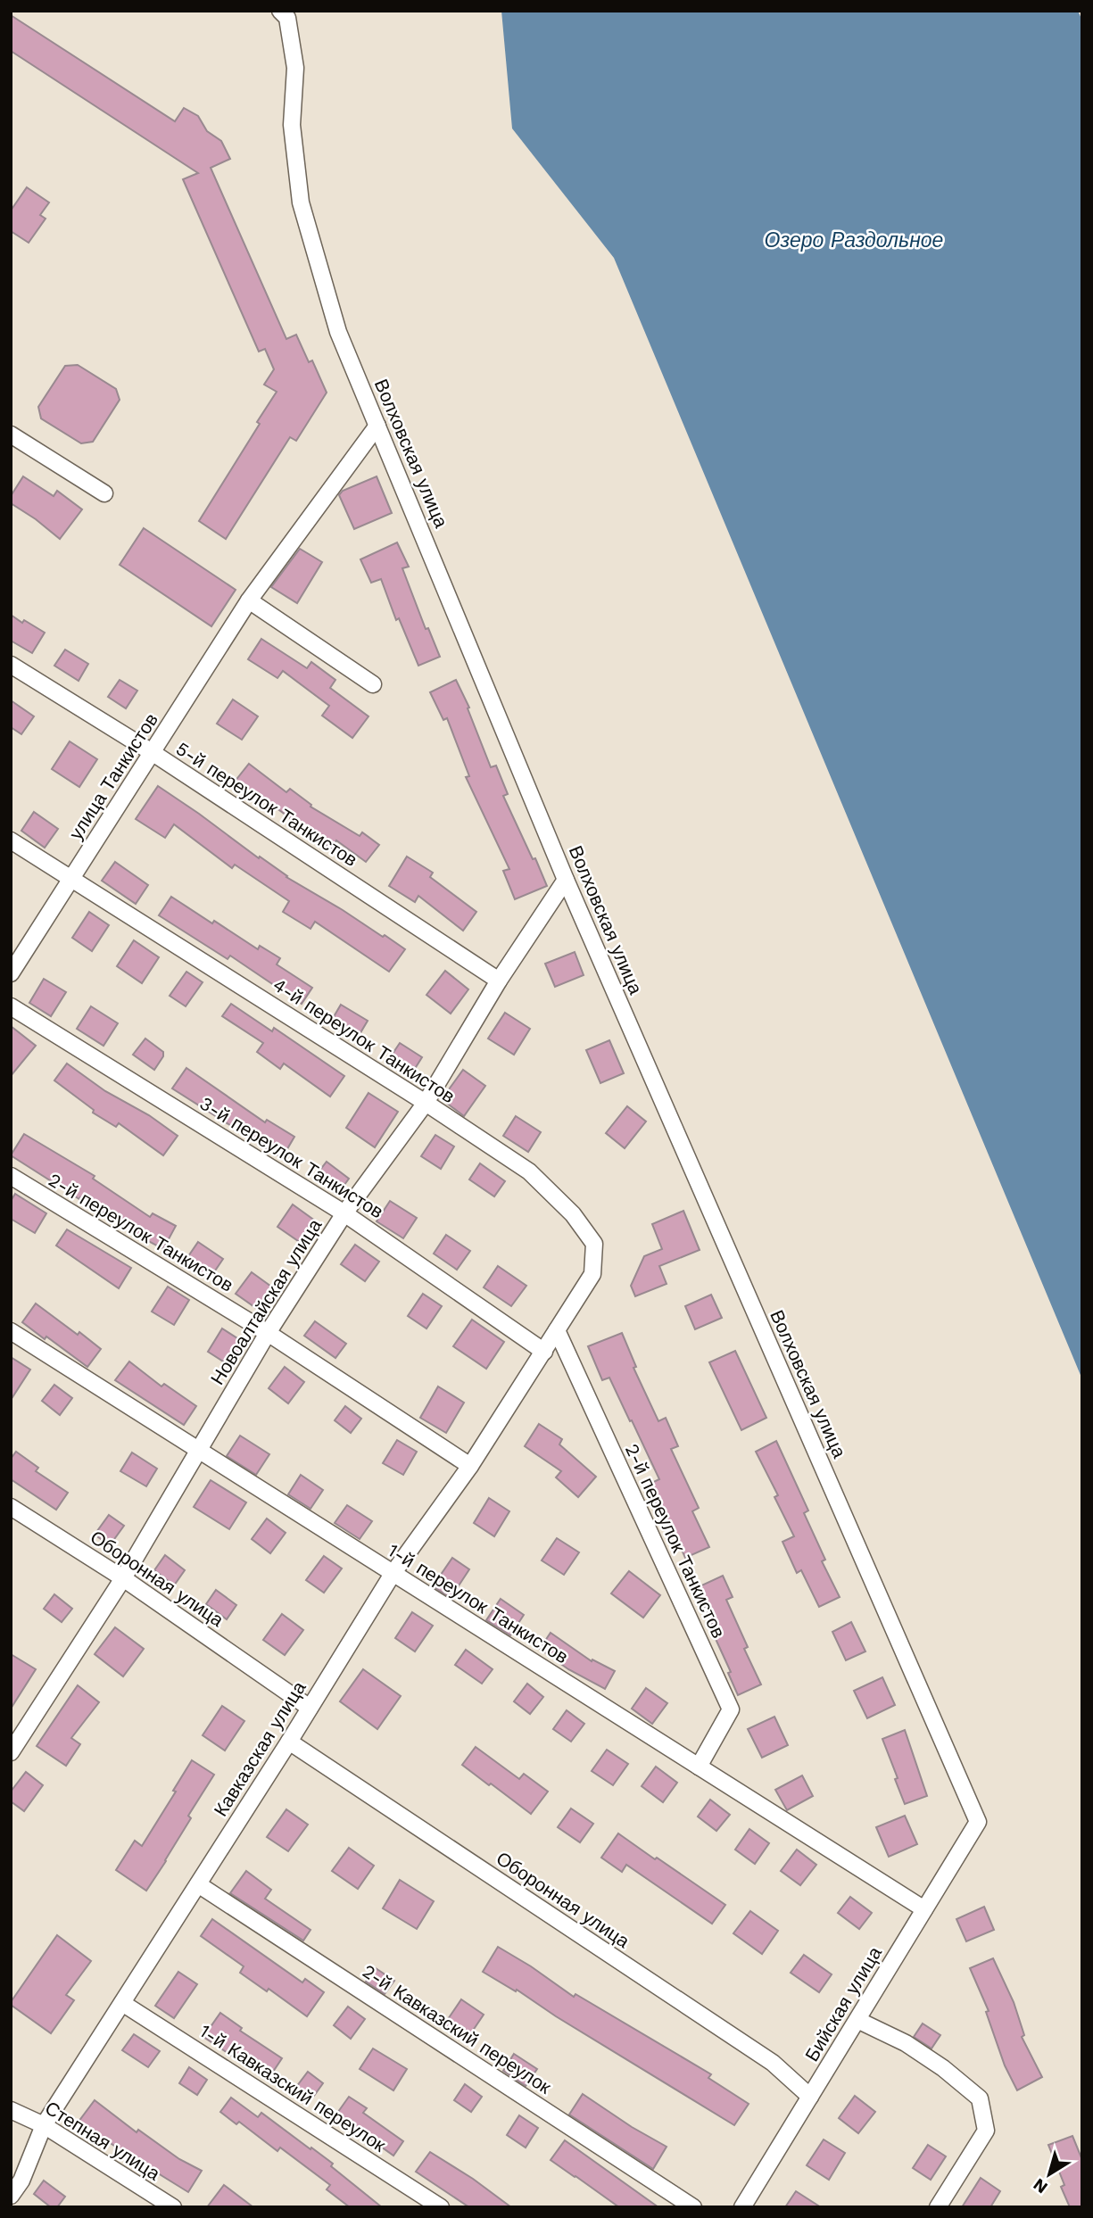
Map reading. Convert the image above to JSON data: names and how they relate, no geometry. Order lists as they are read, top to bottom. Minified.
{"streets":{"street":["Волховская улица","улица Танкистов","5-й переулок Танкистов","4-й переулок Танкистов","3-й переулок Танкистов","2-й переулок Танкистов","Новоалтайская улица","Оборонная улица","1-й переулок Танкистов","Кавказская улица","Бийская улица","2-й Кавказский переулок","1-й Кавказский переулок","Степная улица"]},"crossings":[["Волховская улица","улица Танкистов"],["Волховская улица","Новоалтайская улица"],["Волховская улица","Бийская улица"],["улица Танкистов","5-й переулок Танкистов"],["улица Танкистов","4-й переулок Танкистов"],["5-й переулок Танкистов","Новоалтайская улица"],["4-й переулок Танкистов","2-й переулок Танкистов"],["4-й переулок Танкистов","Новоалтайская улица"],["4-й переулок Танкистов","Кавказская улица"],["3-й переулок Танкистов","Новоалтайская улица"],["3-й переулок Танкистов","Кавказская улица"],["2-й переулок Танкистов","Новоалтайская улица"],["2-й переулок Танкистов","1-й переулок Танкистов"],["2-й переулок Танкистов","Кавказская улица"],["Новоалтайская улица","Оборонная улица"],["Новоалтайская улица","1-й переулок Танкистов"],["Оборонная улица","Кавказская улица"],["Оборонная улица","Бийская улица"],["1-й переулок Танкистов","Кавказская улица"],["1-й переулок Танкистов","Бийская улица"],["Кавказская улица","2-й Кавказский переулок"],["Кавказская улица","1-й Кавказский переулок"],["Кавказская улица","Степная улица"]],"water":["Озеро Раздольное"],"north":"bottom left"}
